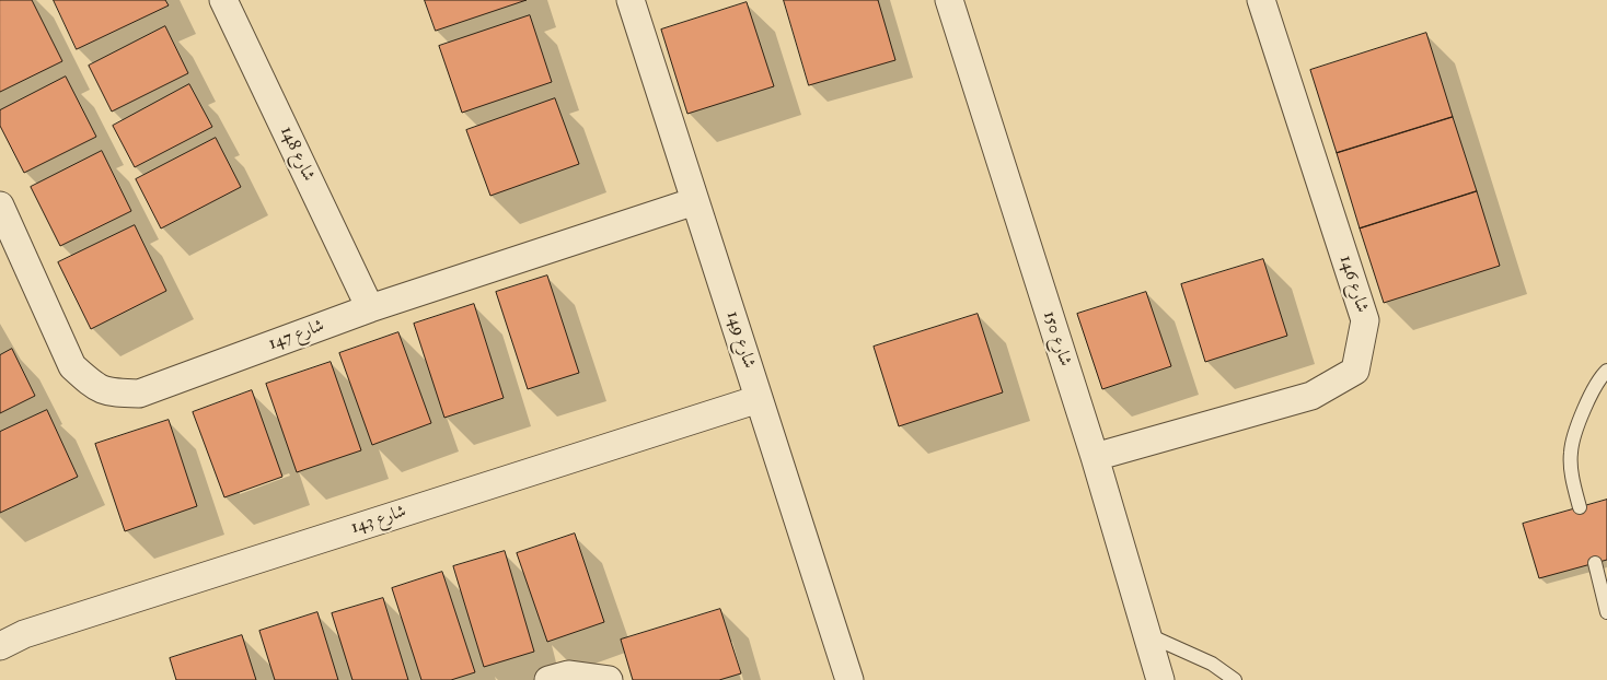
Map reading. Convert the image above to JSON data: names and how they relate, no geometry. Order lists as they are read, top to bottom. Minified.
{"streets":{"street":["شارع 148","شارع 146","شارع 147","شارع 150","شارع 149","شارع 143"]},"crossings":[["شارع 148","شارع 147"],["شارع 146","شارع 150"],["شارع 147","شارع 149"],["شارع 149","شارع 143"]]}
